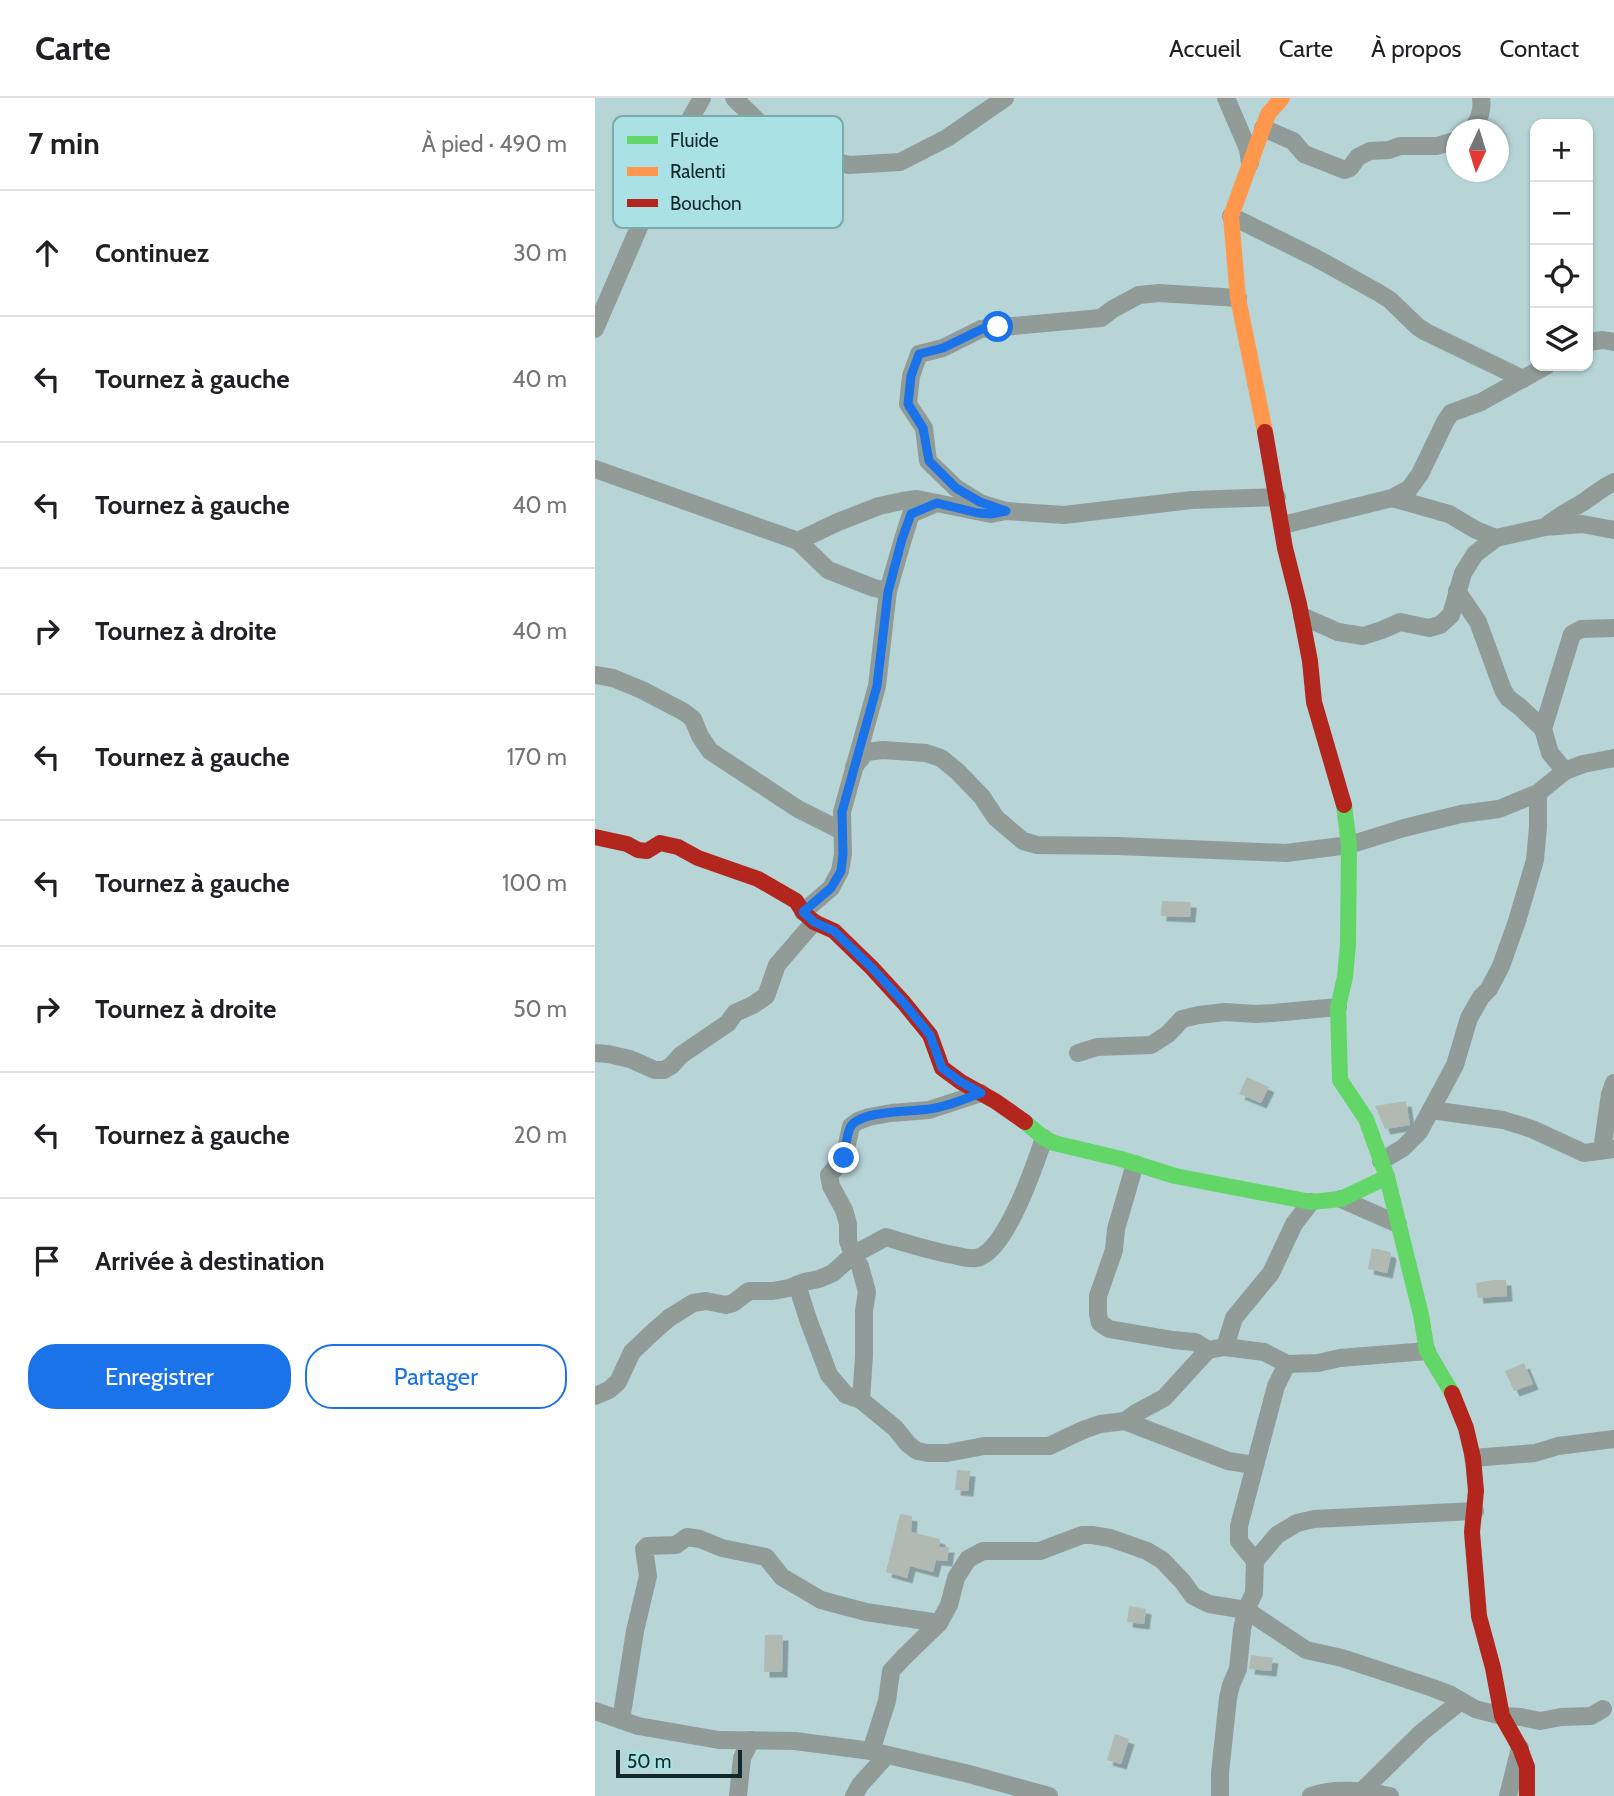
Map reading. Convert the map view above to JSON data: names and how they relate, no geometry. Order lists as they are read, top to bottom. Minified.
{"legend":["Fluide","Ralenti","Bouchon"],"scale_bar":"50 m","north":"bottom","page":{"header":"Carte","nav":["Accueil","Carte","À propos","Contact"],"heading":["7 min","À pied · 490 m"],"map_buttons":["+","−"],"list":[["Continuez","30 m"],["Tournez à gauche","40 m"],["Tournez à gauche","40 m"],["Tournez à droite","40 m"],["Tournez à gauche","170 m"],["Tournez à gauche","100 m"],["Tournez à droite","50 m"],["Tournez à gauche","20 m"],"Arrivée à destination"],"buttons":["Enregistrer","Partager"],"scale":"50 m"}}
